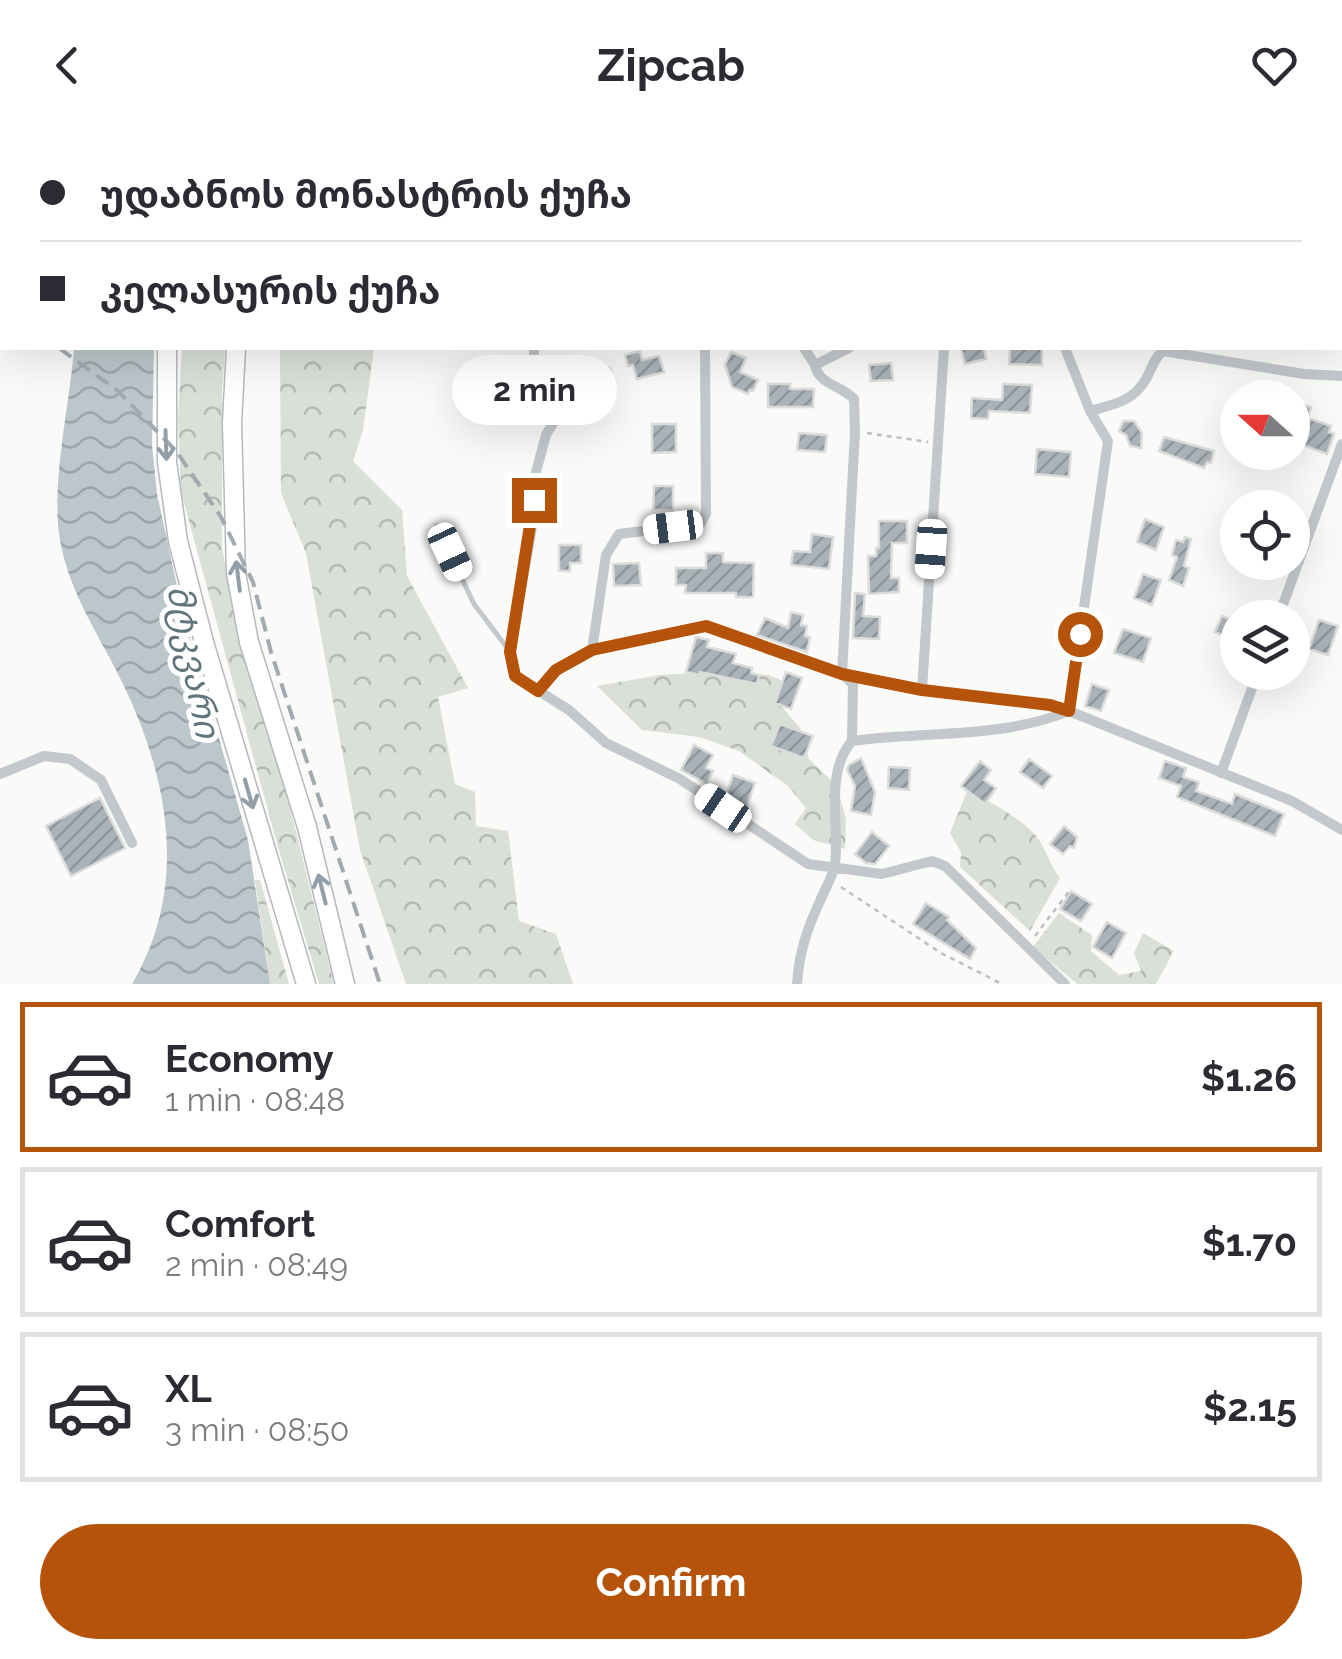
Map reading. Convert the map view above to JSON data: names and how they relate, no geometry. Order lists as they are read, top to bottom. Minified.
{"water":["მტკვარი"],"north":"left","page":{"header":"Zipcab","banner":["უდაბნოს მონასტრის ქუჩა","კელასურის ქუჩა"],"bubble":"2 min","list":[{"name":"Economy","note":"1 min · 08:48","value":"$1.26"},{"name":"Comfort","note":"2 min · 08:49","value":"$1.70"},{"name":"XL","note":"3 min · 08:50","value":"$2.15"}],"buttons":"Confirm"}}
